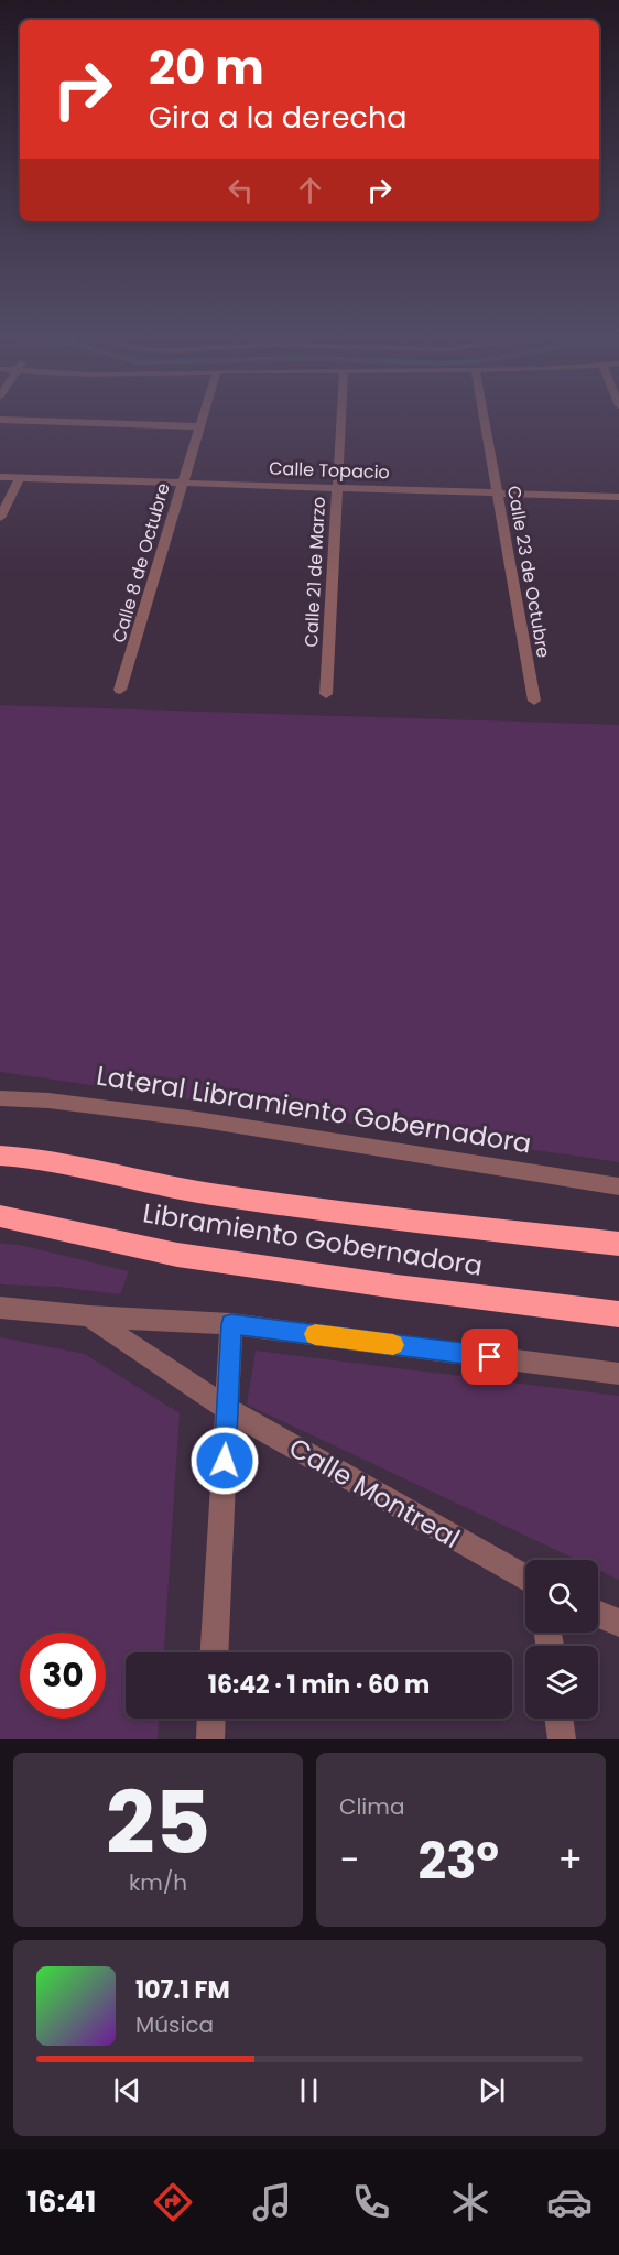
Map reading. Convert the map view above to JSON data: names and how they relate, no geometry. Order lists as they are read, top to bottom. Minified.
{"streets":{"highway":["Libramiento Gobernadora"],"street":["Calle Topacio","Calle 8 de Octubre","Calle 21 de Marzo","Calle 23 de Octubre","Lateral Libramiento Gobernadora","Calle Montreal"]},"crossings":[["Calle Topacio","Calle 8 de Octubre"],["Calle Topacio","Calle 21 de Marzo"],["Calle Topacio","Calle 23 de Octubre"]],"page":{"turn":["20 m","Gira a la derecha"],"limit":"30","trip":"16:42 · 1 min · 60 m","tile":[["25","km/h"],"Clima"],"heat":["−","23°","+"],"song":["107.1 FM","Música"],"tabs":"16:41"}}
